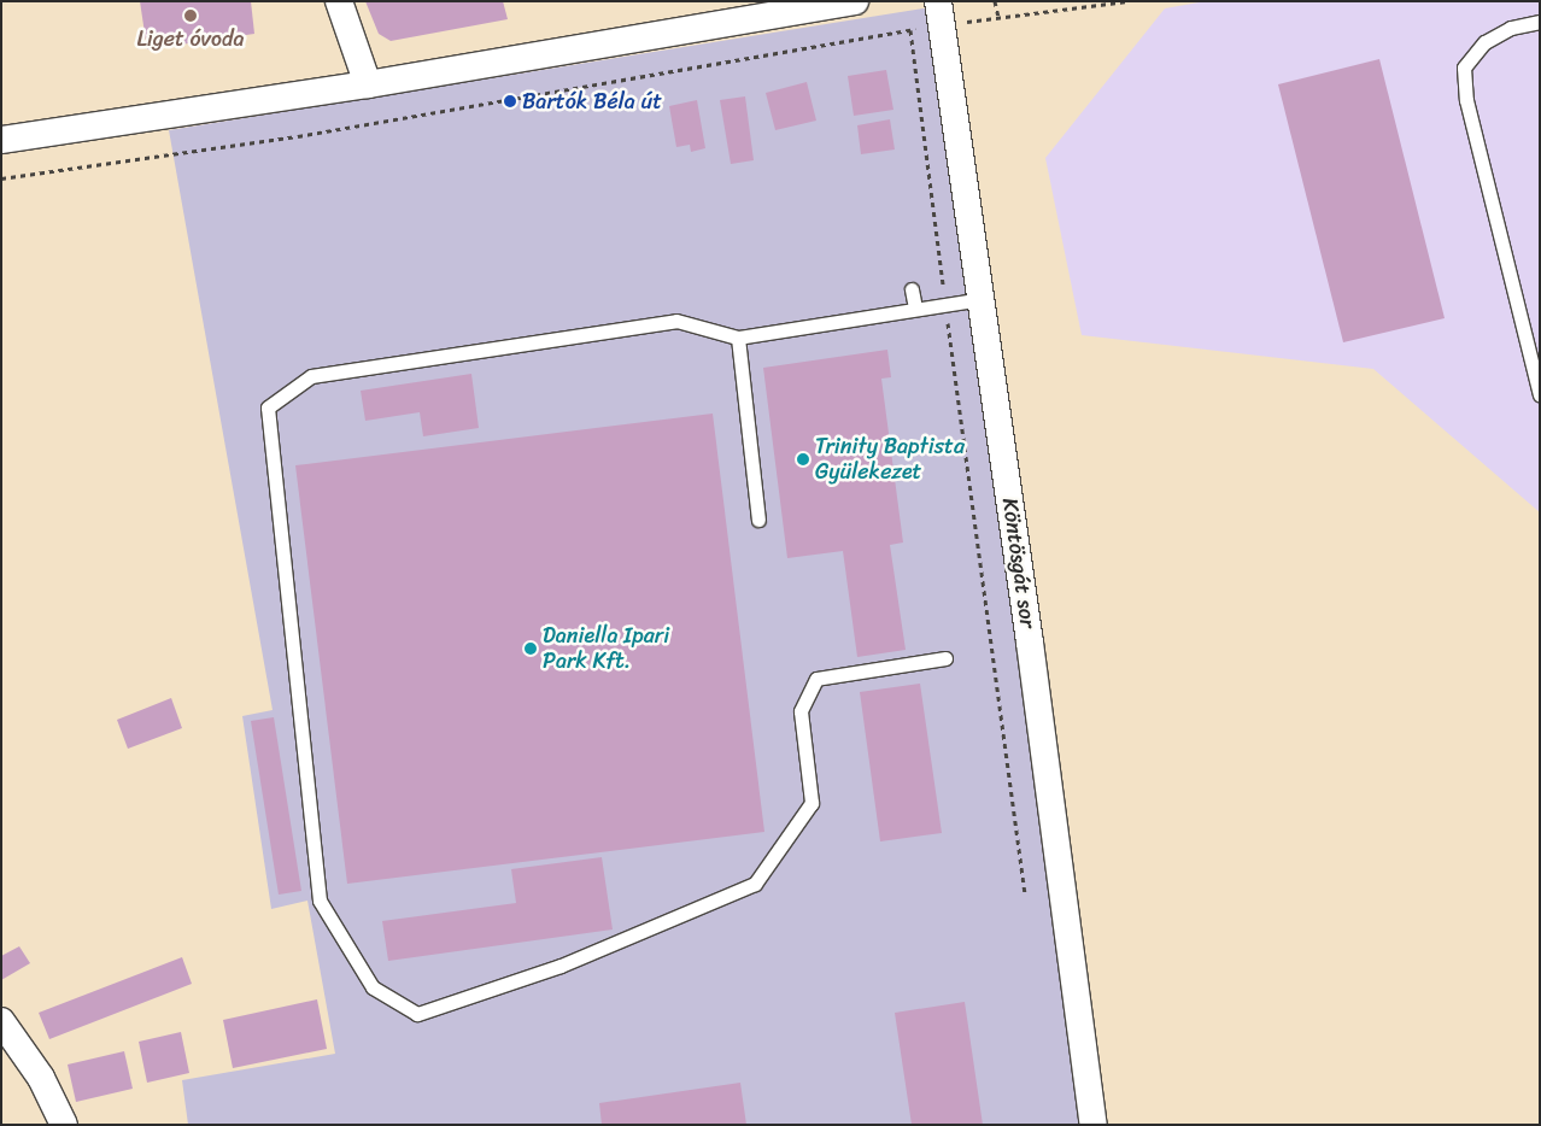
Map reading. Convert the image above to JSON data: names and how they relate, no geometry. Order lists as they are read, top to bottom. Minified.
{"streets":{"street":["Köntösgát sor"]},"places":["Liget óvoda","Bartók Béla út","Trinity Baptista Gyülekezet","Daniella Ipari Park Kft."]}
